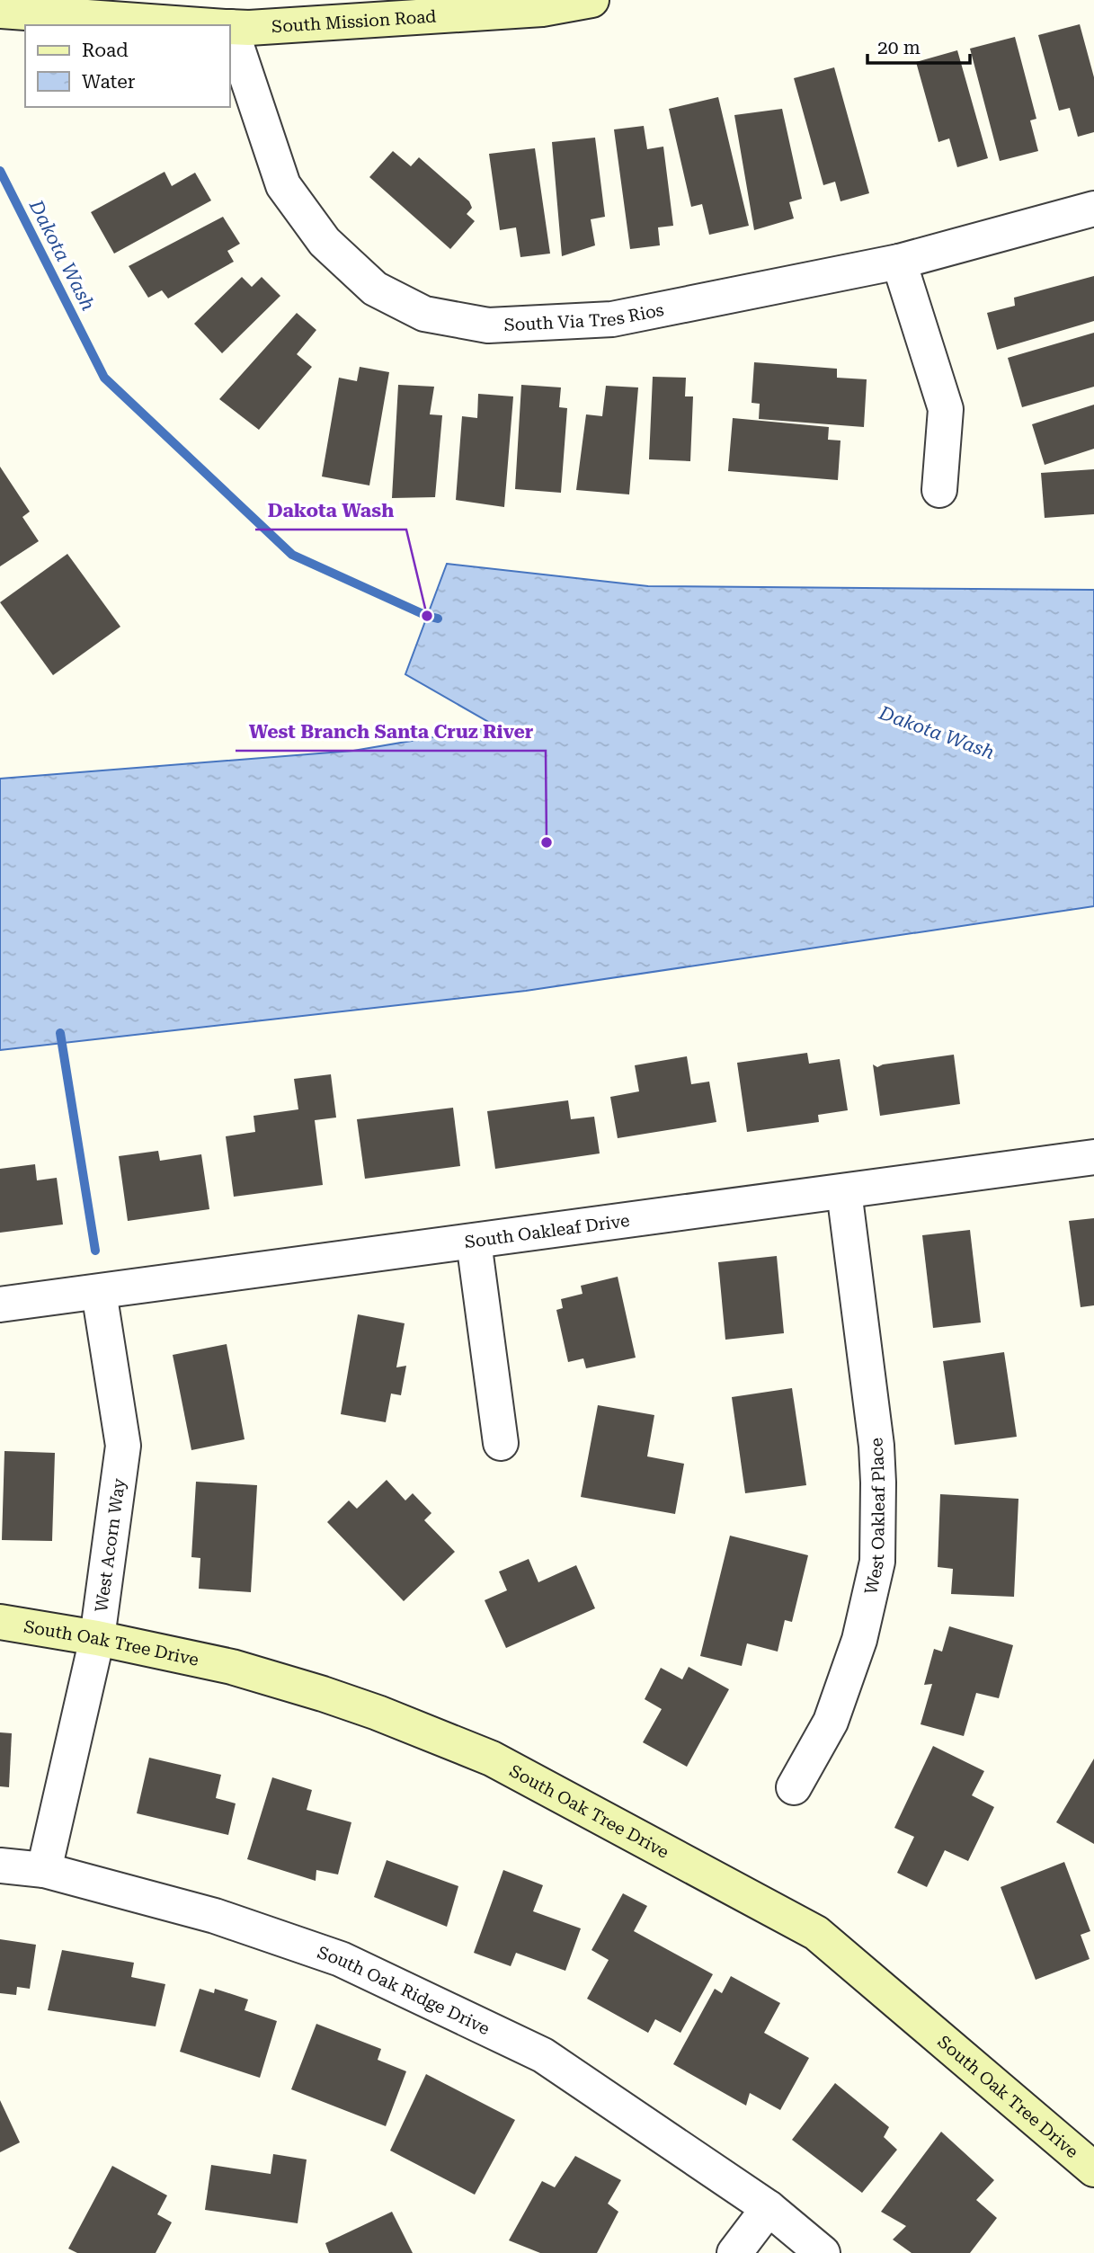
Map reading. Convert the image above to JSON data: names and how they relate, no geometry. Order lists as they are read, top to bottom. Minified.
{"streets":{"street":["South Mission Road","South Via Tres Rios","South Oakleaf Drive","West Oakleaf Place","West Acorn Way","South Oak Tree Drive","South Oak Ridge Drive"]},"crossings":[["South Oakleaf Drive","West Oakleaf Place"],["South Oakleaf Drive","West Acorn Way"],["West Acorn Way","South Oak Tree Drive"],["West Acorn Way","South Oak Ridge Drive"]],"water":["Dakota Wash"],"places":["Dakota Wash","West Branch Santa Cruz River"],"legend":["Road","Water"],"scale_bar":"20 m"}
